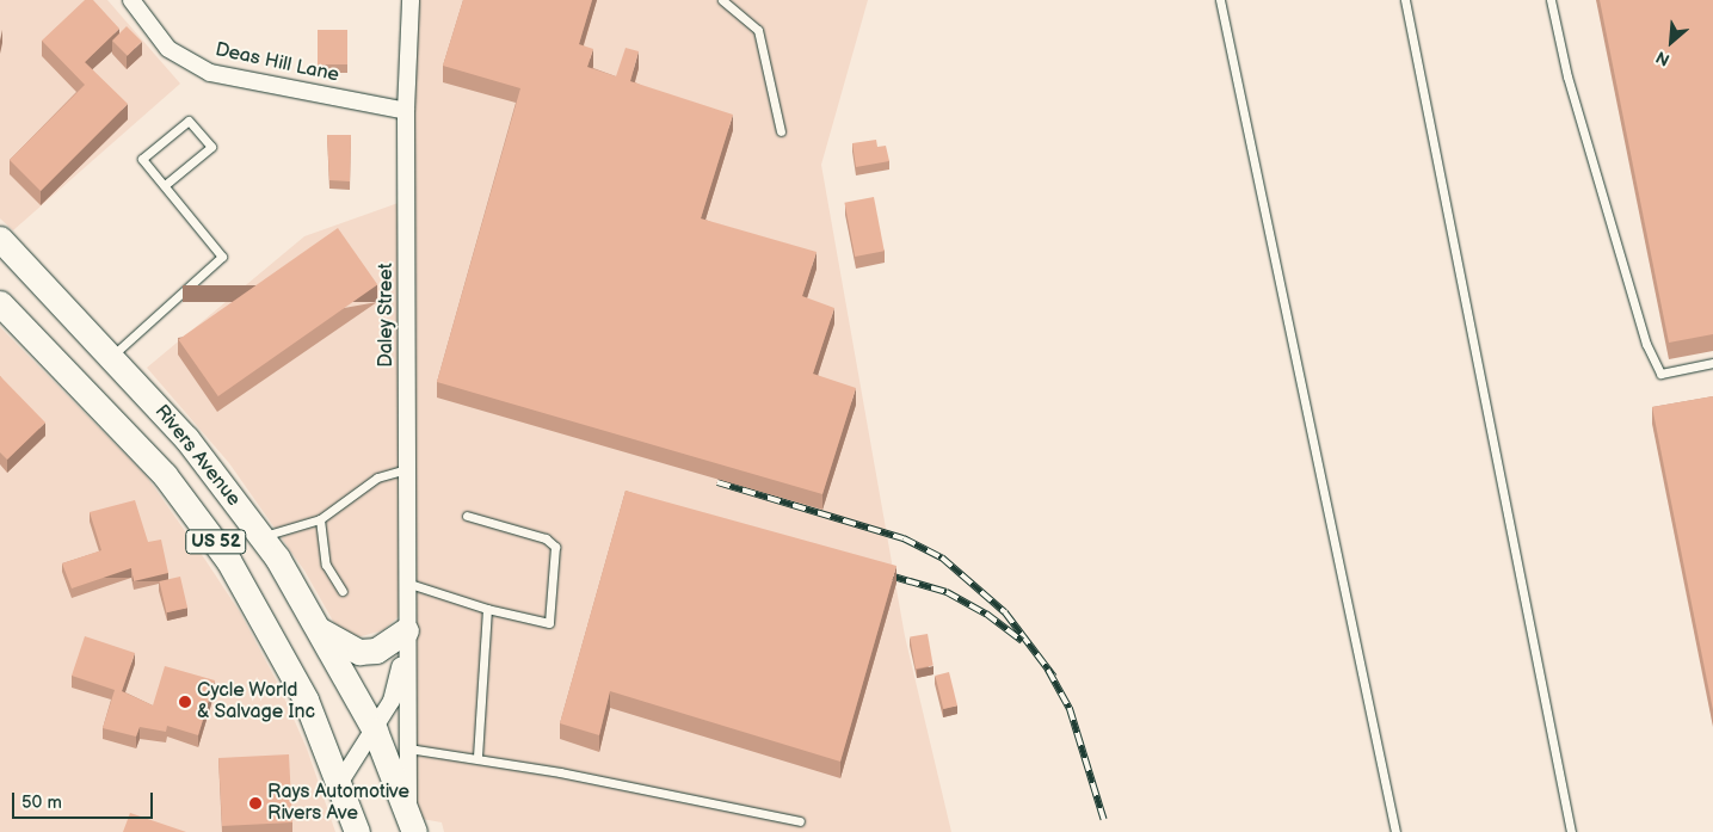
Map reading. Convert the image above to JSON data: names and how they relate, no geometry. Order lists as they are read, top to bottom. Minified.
{"streets":{"main road":["Rivers Avenue","US 52"],"street":["Deas Hill Lane","Daley Street"]},"crossings":[["Deas Hill Lane","Daley Street"],["Daley Street","Rivers Avenue"]],"places":["Cycle World & Salvage Inc","Rays Automotive Rivers Ave"],"scale_bar":"50 m","north":"bottom left"}
